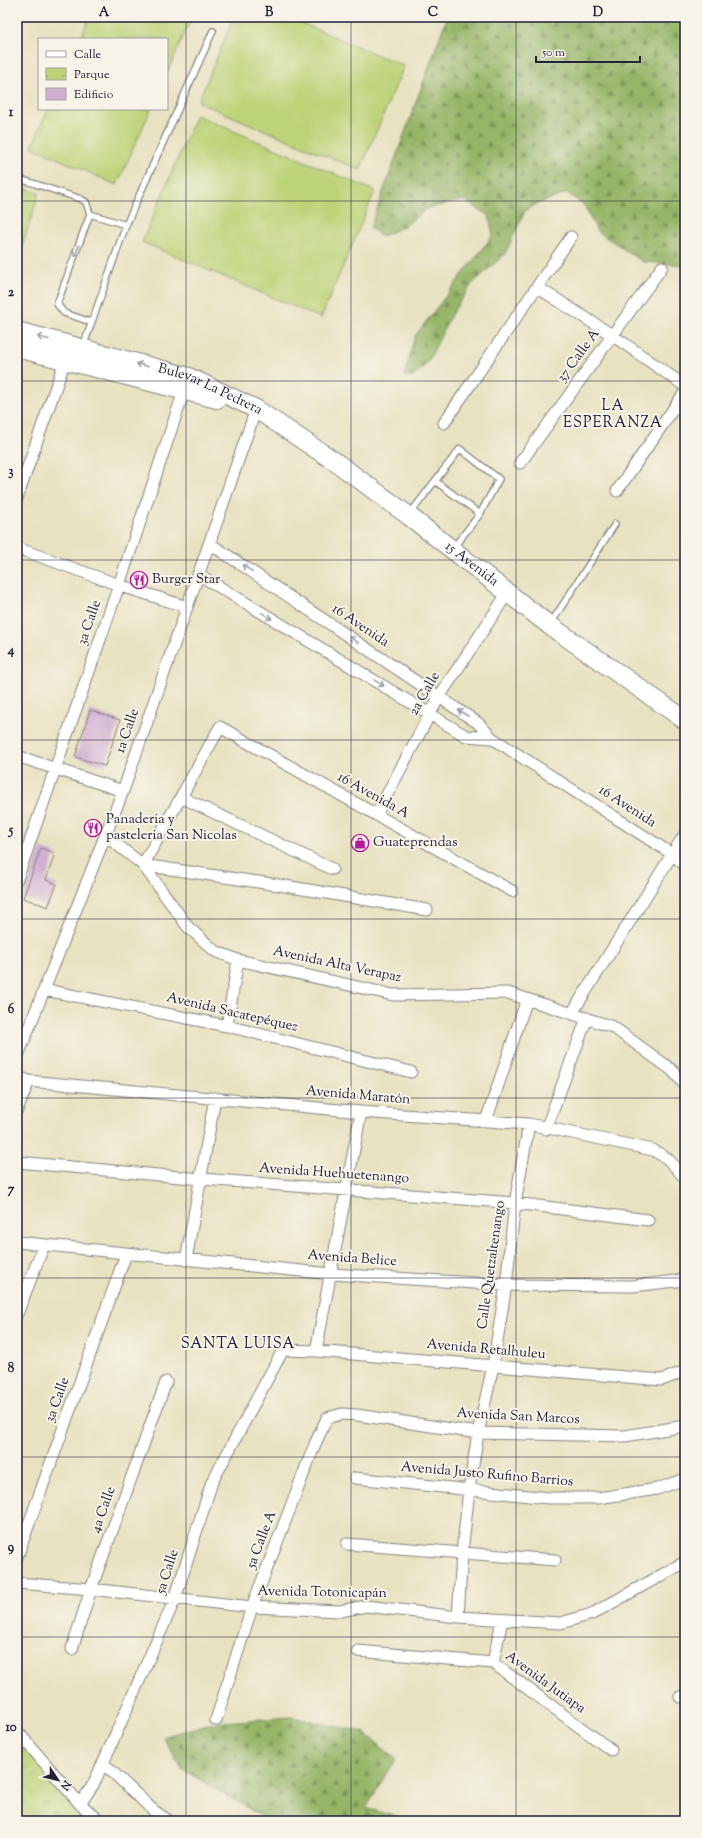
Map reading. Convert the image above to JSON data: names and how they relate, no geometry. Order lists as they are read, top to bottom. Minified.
{"streets":{"main road":["Bulevar La Pedrera","15 Avenida"],"street":["37 Calle A","3a Calle","16 Avenida","2a Calle","1a Calle","16 Avenida A","Avenida Alta Verapaz","Avenida Sacatepéquez","Avenida Maratón","Avenida Huehuetenango","Avenida Belice","Calle Quetzaltenango","Avenida Retalhuleu","Avenida San Marcos","Avenida Justo Rufino Barrios","4a Calle","5a Calle A","5a Calle","Avenida Totonicapán","Avenida Jutiapa"]},"crossings":[["Bulevar La Pedrera","15 Avenida"],["Bulevar La Pedrera","3a Calle"],["Bulevar La Pedrera","1a Calle"],["15 Avenida","2a Calle"],["15 Avenida","1a Calle"],["3a Calle","Avenida Belice"],["16 Avenida","2a Calle"],["16 Avenida","1a Calle"],["2a Calle","16 Avenida A"],["1a Calle","Avenida Alta Verapaz"],["1a Calle","Avenida Sacatepéquez"],["Avenida Maratón","Calle Quetzaltenango"],["Avenida Huehuetenango","Calle Quetzaltenango"],["Avenida Belice","Calle Quetzaltenango"],["Calle Quetzaltenango","Avenida Retalhuleu"],["Calle Quetzaltenango","Avenida San Marcos"],["Calle Quetzaltenango","Avenida Justo Rufino Barrios"],["Calle Quetzaltenango","Avenida Totonicapán"],["Avenida Retalhuleu","5a Calle"],["Avenida San Marcos","5a Calle A"],["4a Calle","Avenida Totonicapán"],["5a Calle A","Avenida Totonicapán"],["5a Calle","Avenida Totonicapán"]],"districts":["LA ESPERANZA","SANTA LUISA"],"places":{"restaurant":["Burger Star","Panadería y pasteleria San Nicolas"],"shop":["Guateprendas"]},"legend":["Calle","Parque","Edificio"],"scale_bar":"50 m","north":"bottom right","grid":{"columns":["A","B","C","D"],"rows":["1","2","3","4","5","6","7","8","9","10"]}}
